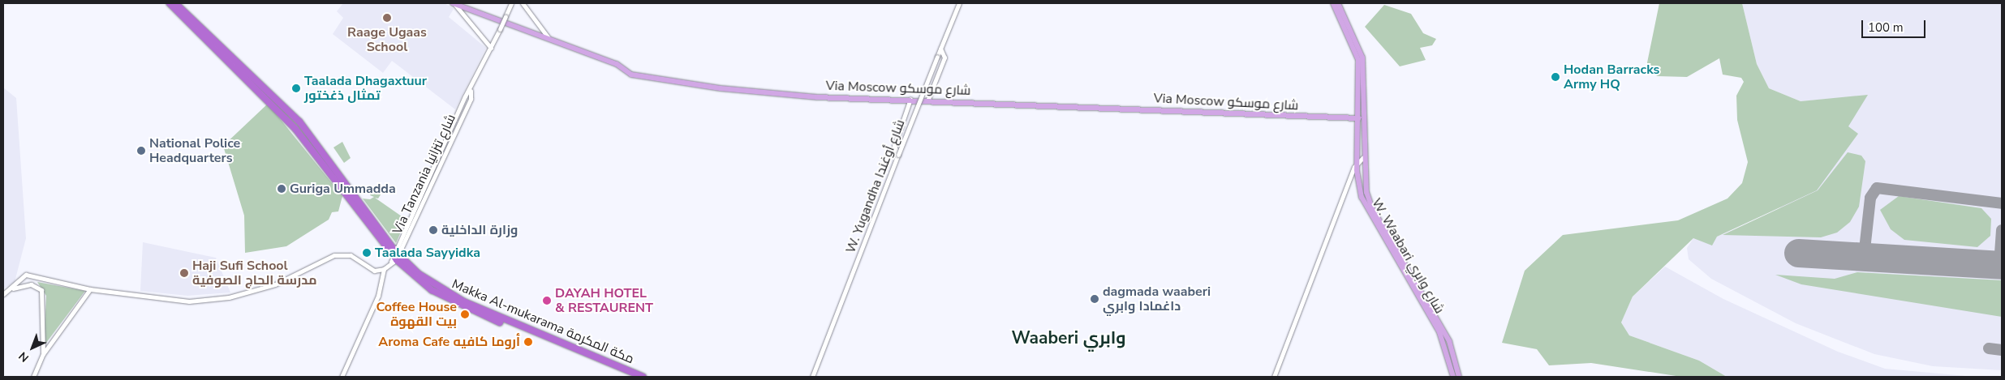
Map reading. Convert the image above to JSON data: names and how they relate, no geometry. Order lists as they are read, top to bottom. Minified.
{"streets":{"highway":["Makka Al-mukarama مكة المكرمة"],"main road":["Via Moscow شارع موسكو","W. Waabari شارع وابري"],"street":["Via Tanzania شارع تنزانيا","W. Yugandha شارع أوغندا"]},"crossings":[["Via Moscow شارع موسكو","W. Waabari شارع وابري"],["Via Tanzania شارع تنزانيا","Makka Al-mukarama مكة المكرمة"]],"districts":["Waaberi وابري"],"places":["Raage Ugaas School","Hodan Barracks Army HQ","Taalada Dhagaxtuur تمثال ذغختور","National Police Headquarters","Guriga Ummadda","وزارة الداخلية","Taalada Sayyidka","Haji Sufi School مدرسة الحاج الصوفية","dagmada waaberi داغمادا وابري","DAYAH HOTEL & RESTAURENT","Coffee House بيت القهوة","Aroma Cafe أروما كافيه"],"scale_bar":"100 m","north":"bottom left"}
